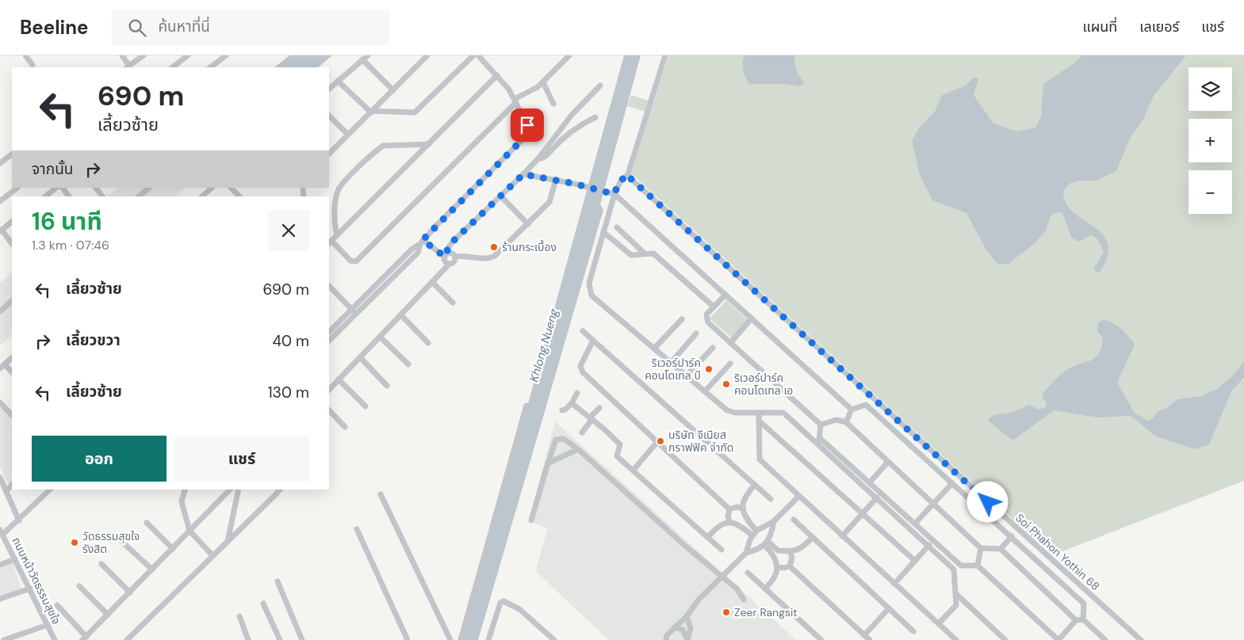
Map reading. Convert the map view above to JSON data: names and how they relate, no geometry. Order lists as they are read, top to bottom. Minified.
{"streets":{"street":["Soi Phahon Yothin 68","ถนนหน้าวัดธรรมสุขใจ"]},"water":["Khlong Nueng"],"places":["ร้านกระเบื้อง","ริเวอร์ปาร์ค คอนโดเทล บี","ริเวอร์ปาร์ค คอนโดเทล เอ","บริษัท จีเนียส กราฟฟิค จำกัด","วัดธรรมสุขใจ รังสิต","Zeer Rangsit"],"page":{"header":"Beeline","search":"ค้นหาที่นี่","nav":["แผนที่","เลเยอร์","แชร์"],"map_buttons":["+","−"],"turn":["690 m","เลี้ยวซ้าย"],"then":"จากนั้น","heading":["16 นาที","1.3 km · 07:46"],"list":[{"name":"เลี้ยวซ้าย","value":"690 m"},{"name":"เลี้ยวขวา","value":"40 m"},{"name":"เลี้ยวซ้าย","value":"130 m"}],"buttons":["ออก","แชร์"]}}
